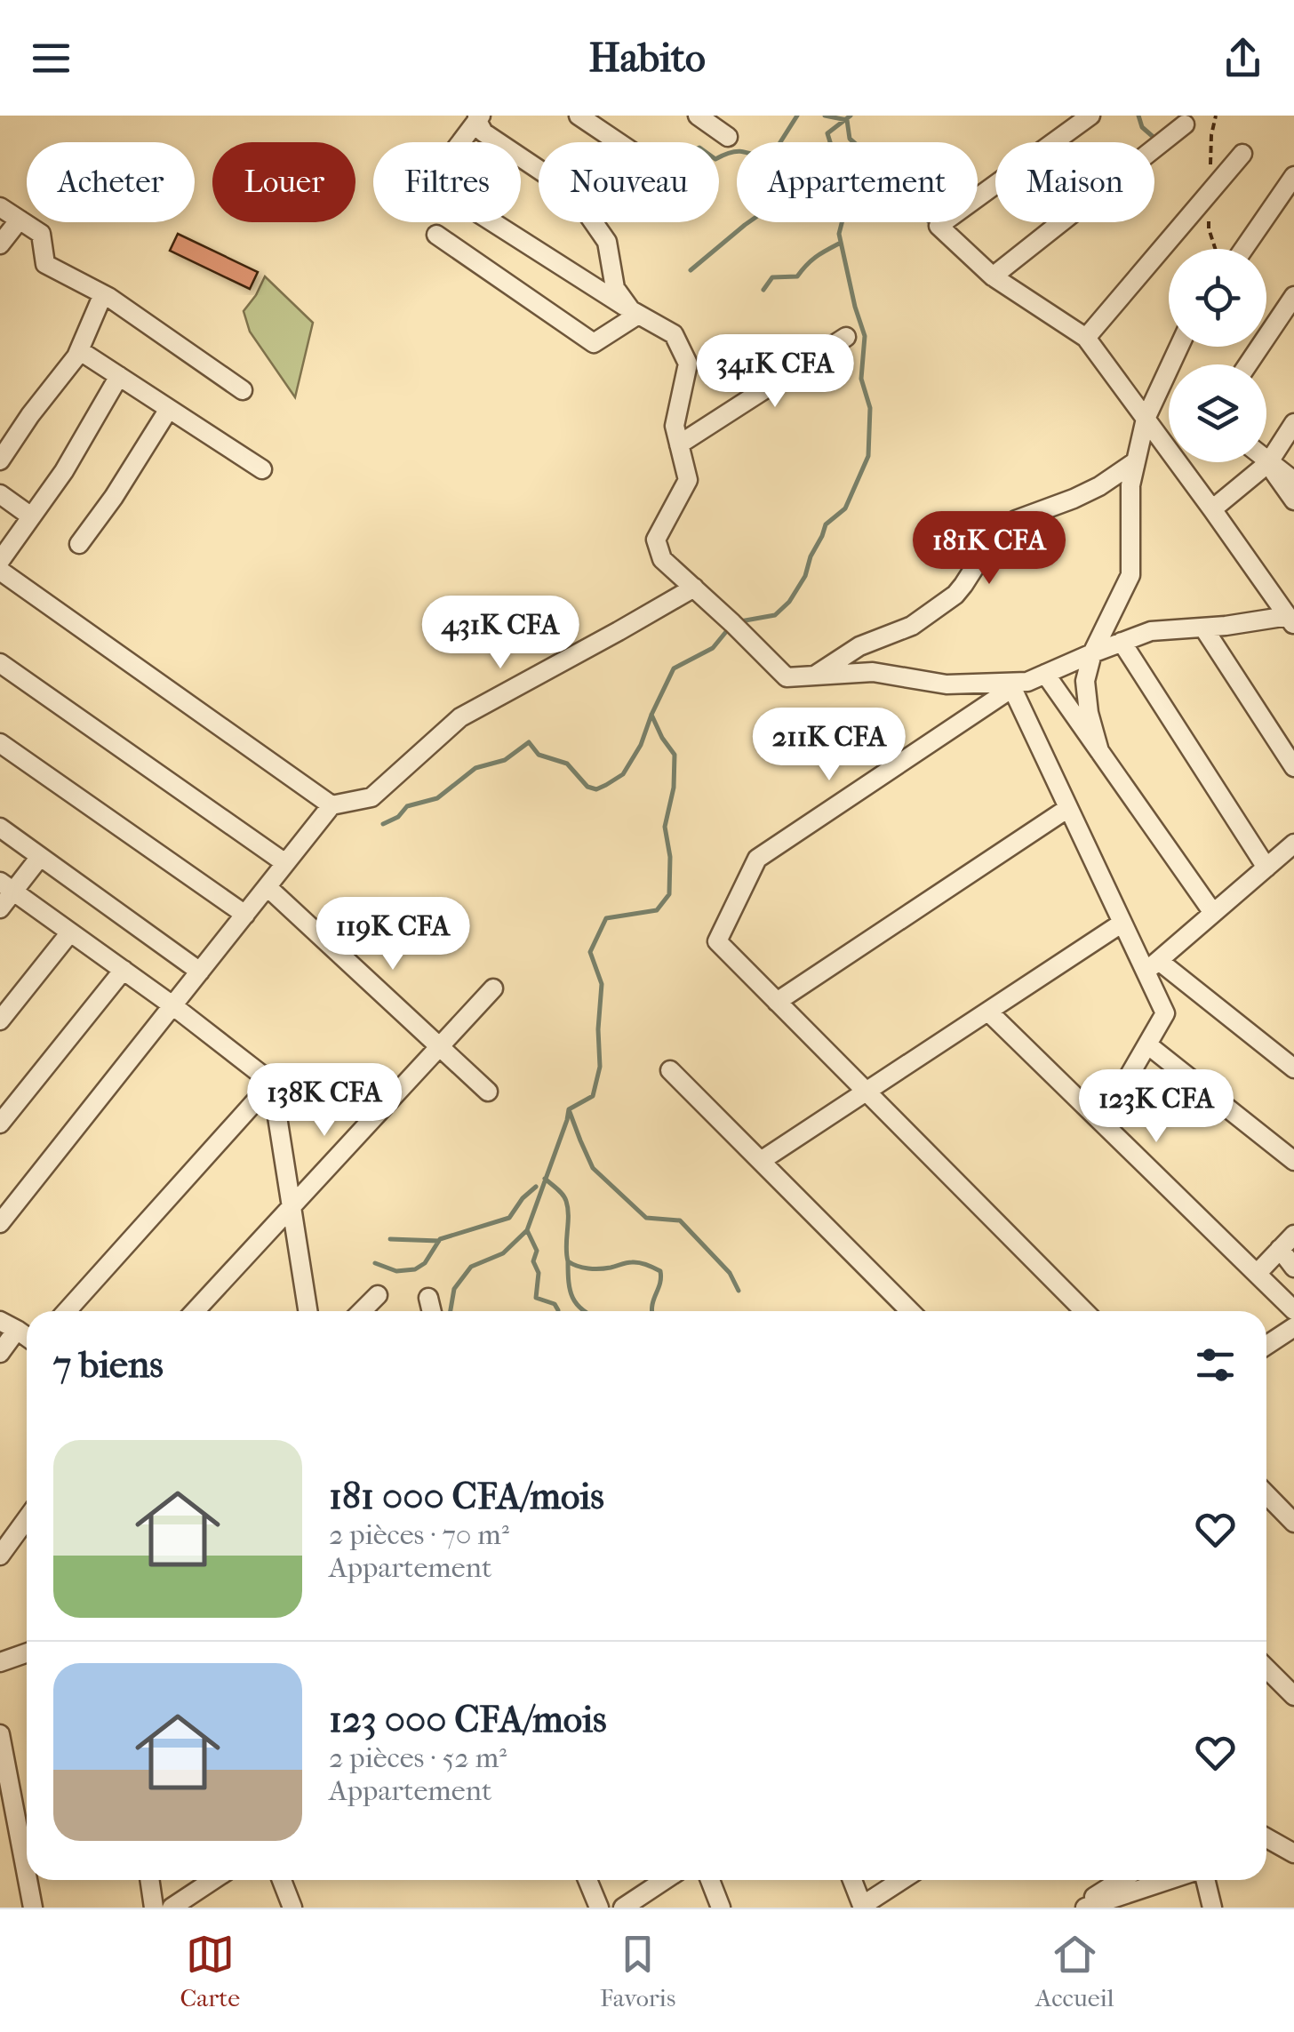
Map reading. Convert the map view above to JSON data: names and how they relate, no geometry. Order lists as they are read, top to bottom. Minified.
{"page":{"header":"Habito","chip":["Acheter","Louer","Filtres","Nouveau","Appartement","Maison"],"price":["341K CFA","181K CFA","431K CFA","211K CFA","119K CFA","138K CFA","123K CFA"],"heading":"7 biens","list":[{"name":"181 000 CFA/mois","note":"2 pièces · 70 m² · Appartement"},{"name":"123 000 CFA/mois","note":"2 pièces · 52 m² · Appartement"}],"tabs":["Carte","Favoris","Accueil"]}}
